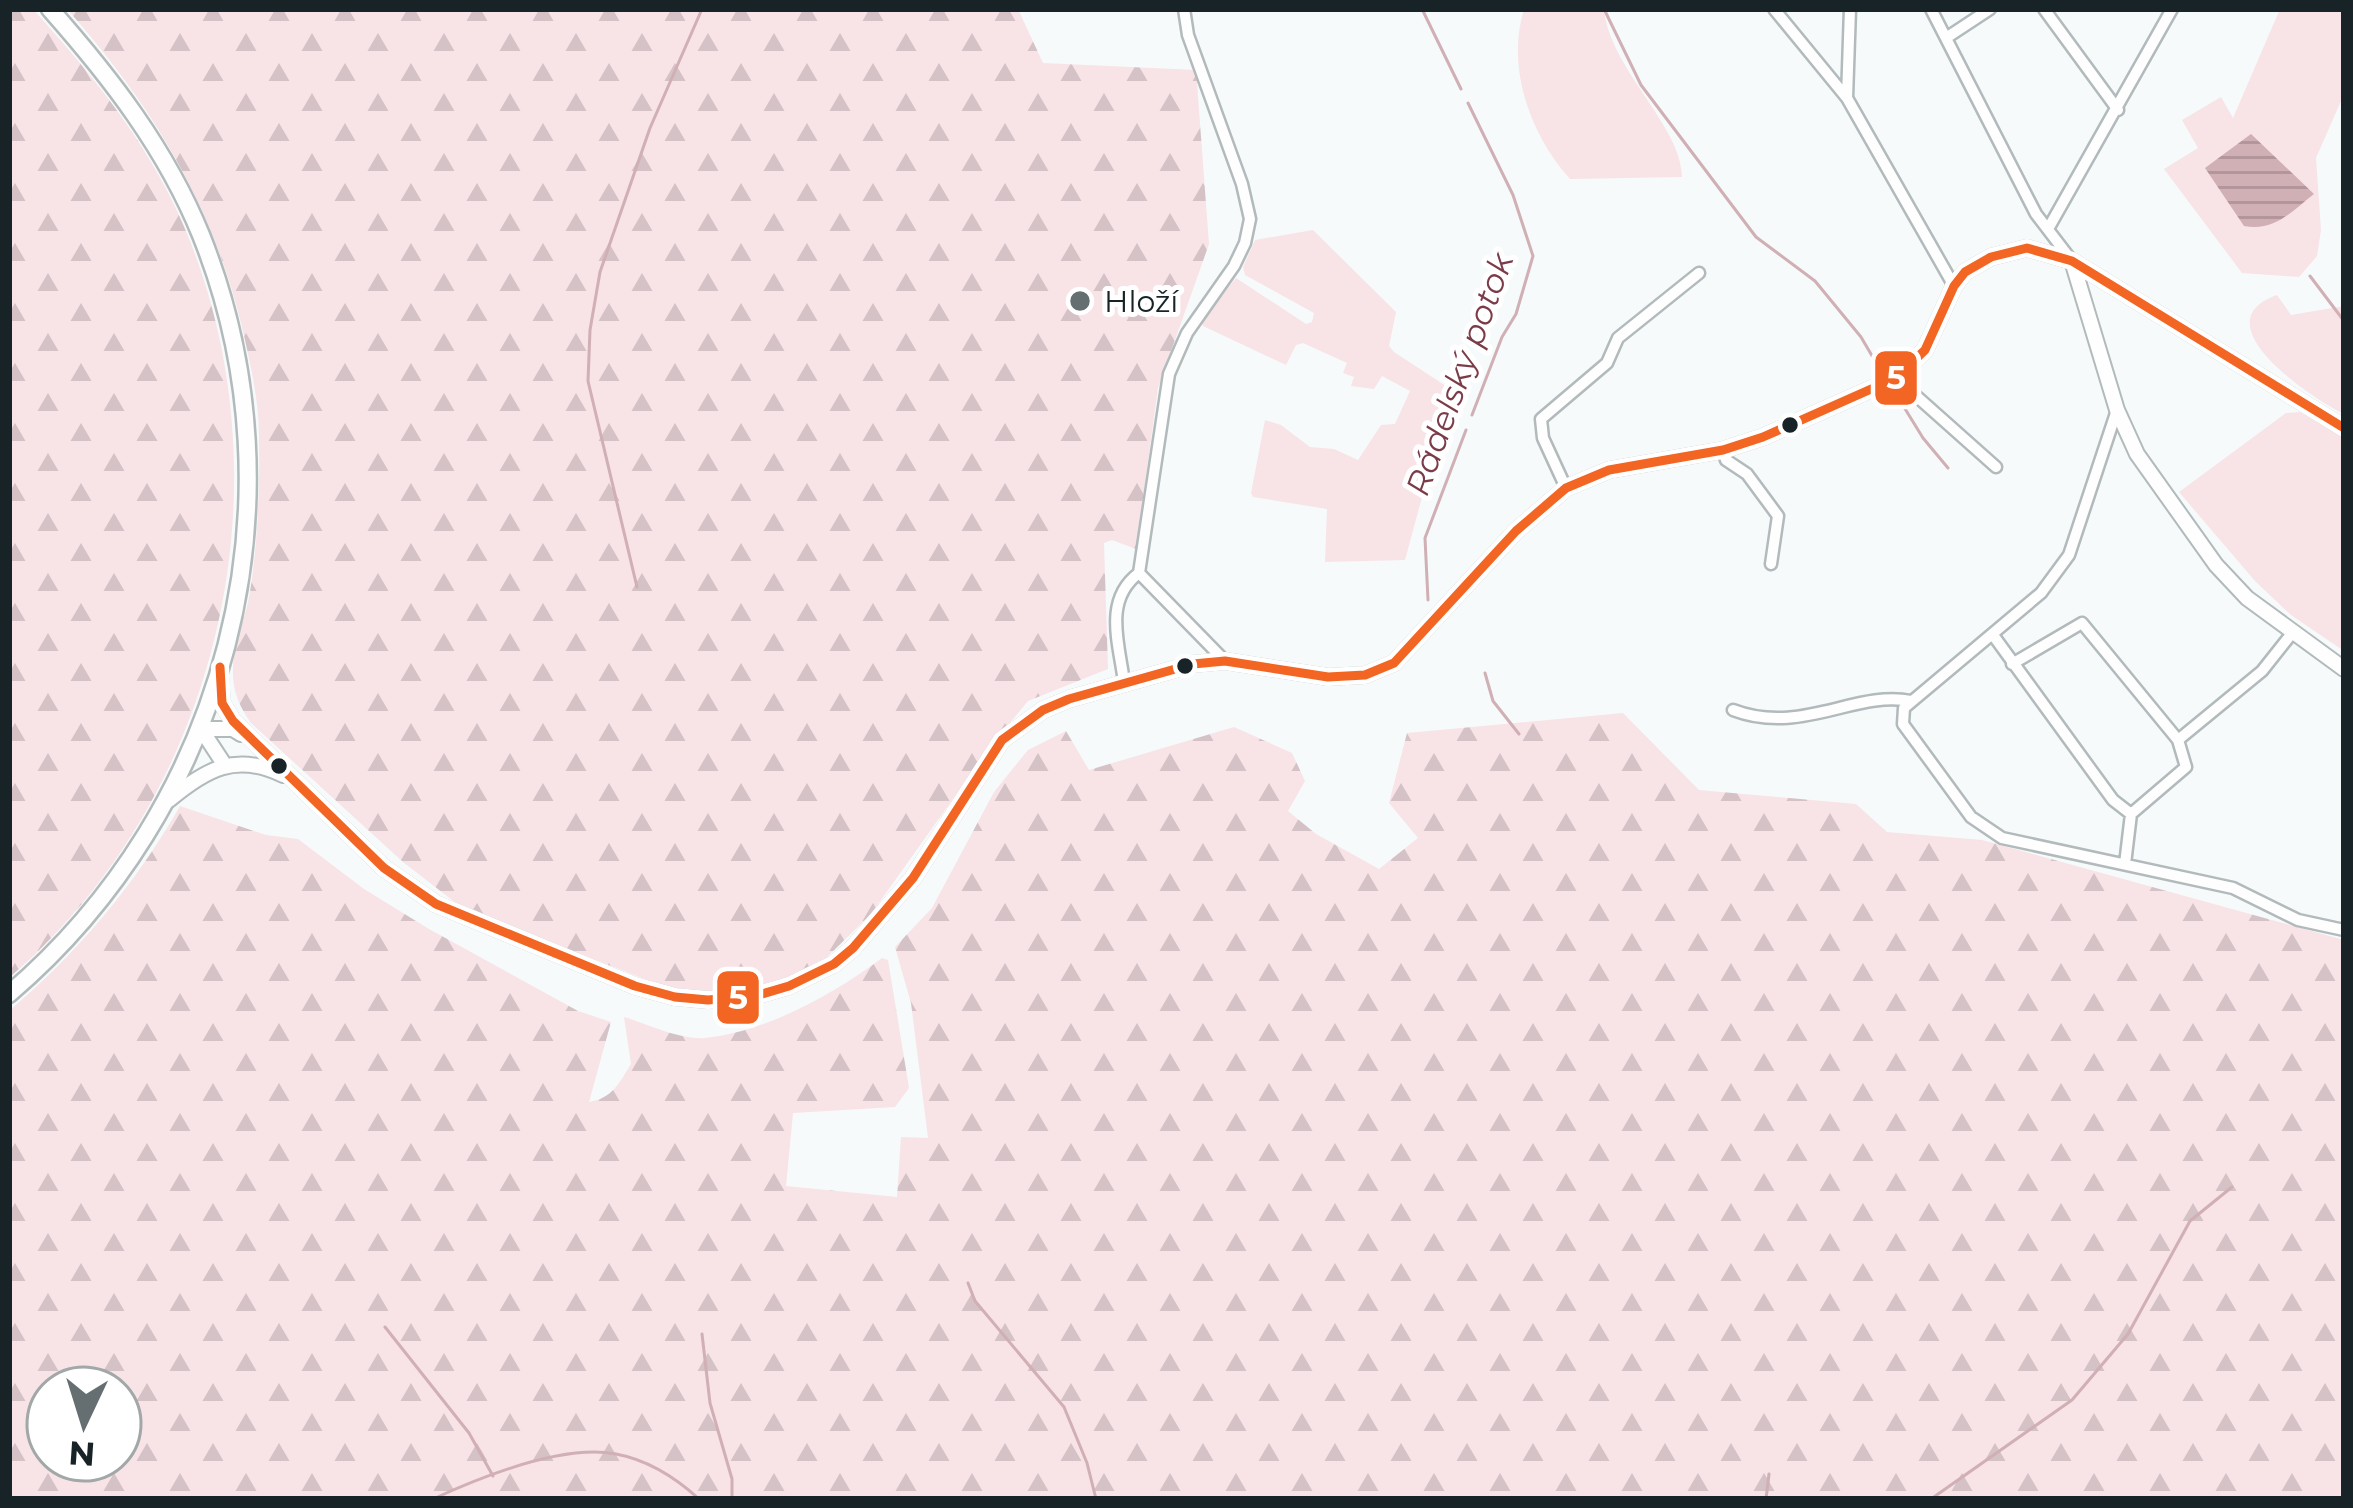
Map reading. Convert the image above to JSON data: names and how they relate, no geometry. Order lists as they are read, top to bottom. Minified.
{"water":["Rádelský potok"],"places":["Hloží"],"lines":["transit line 5"],"north":"bottom"}
